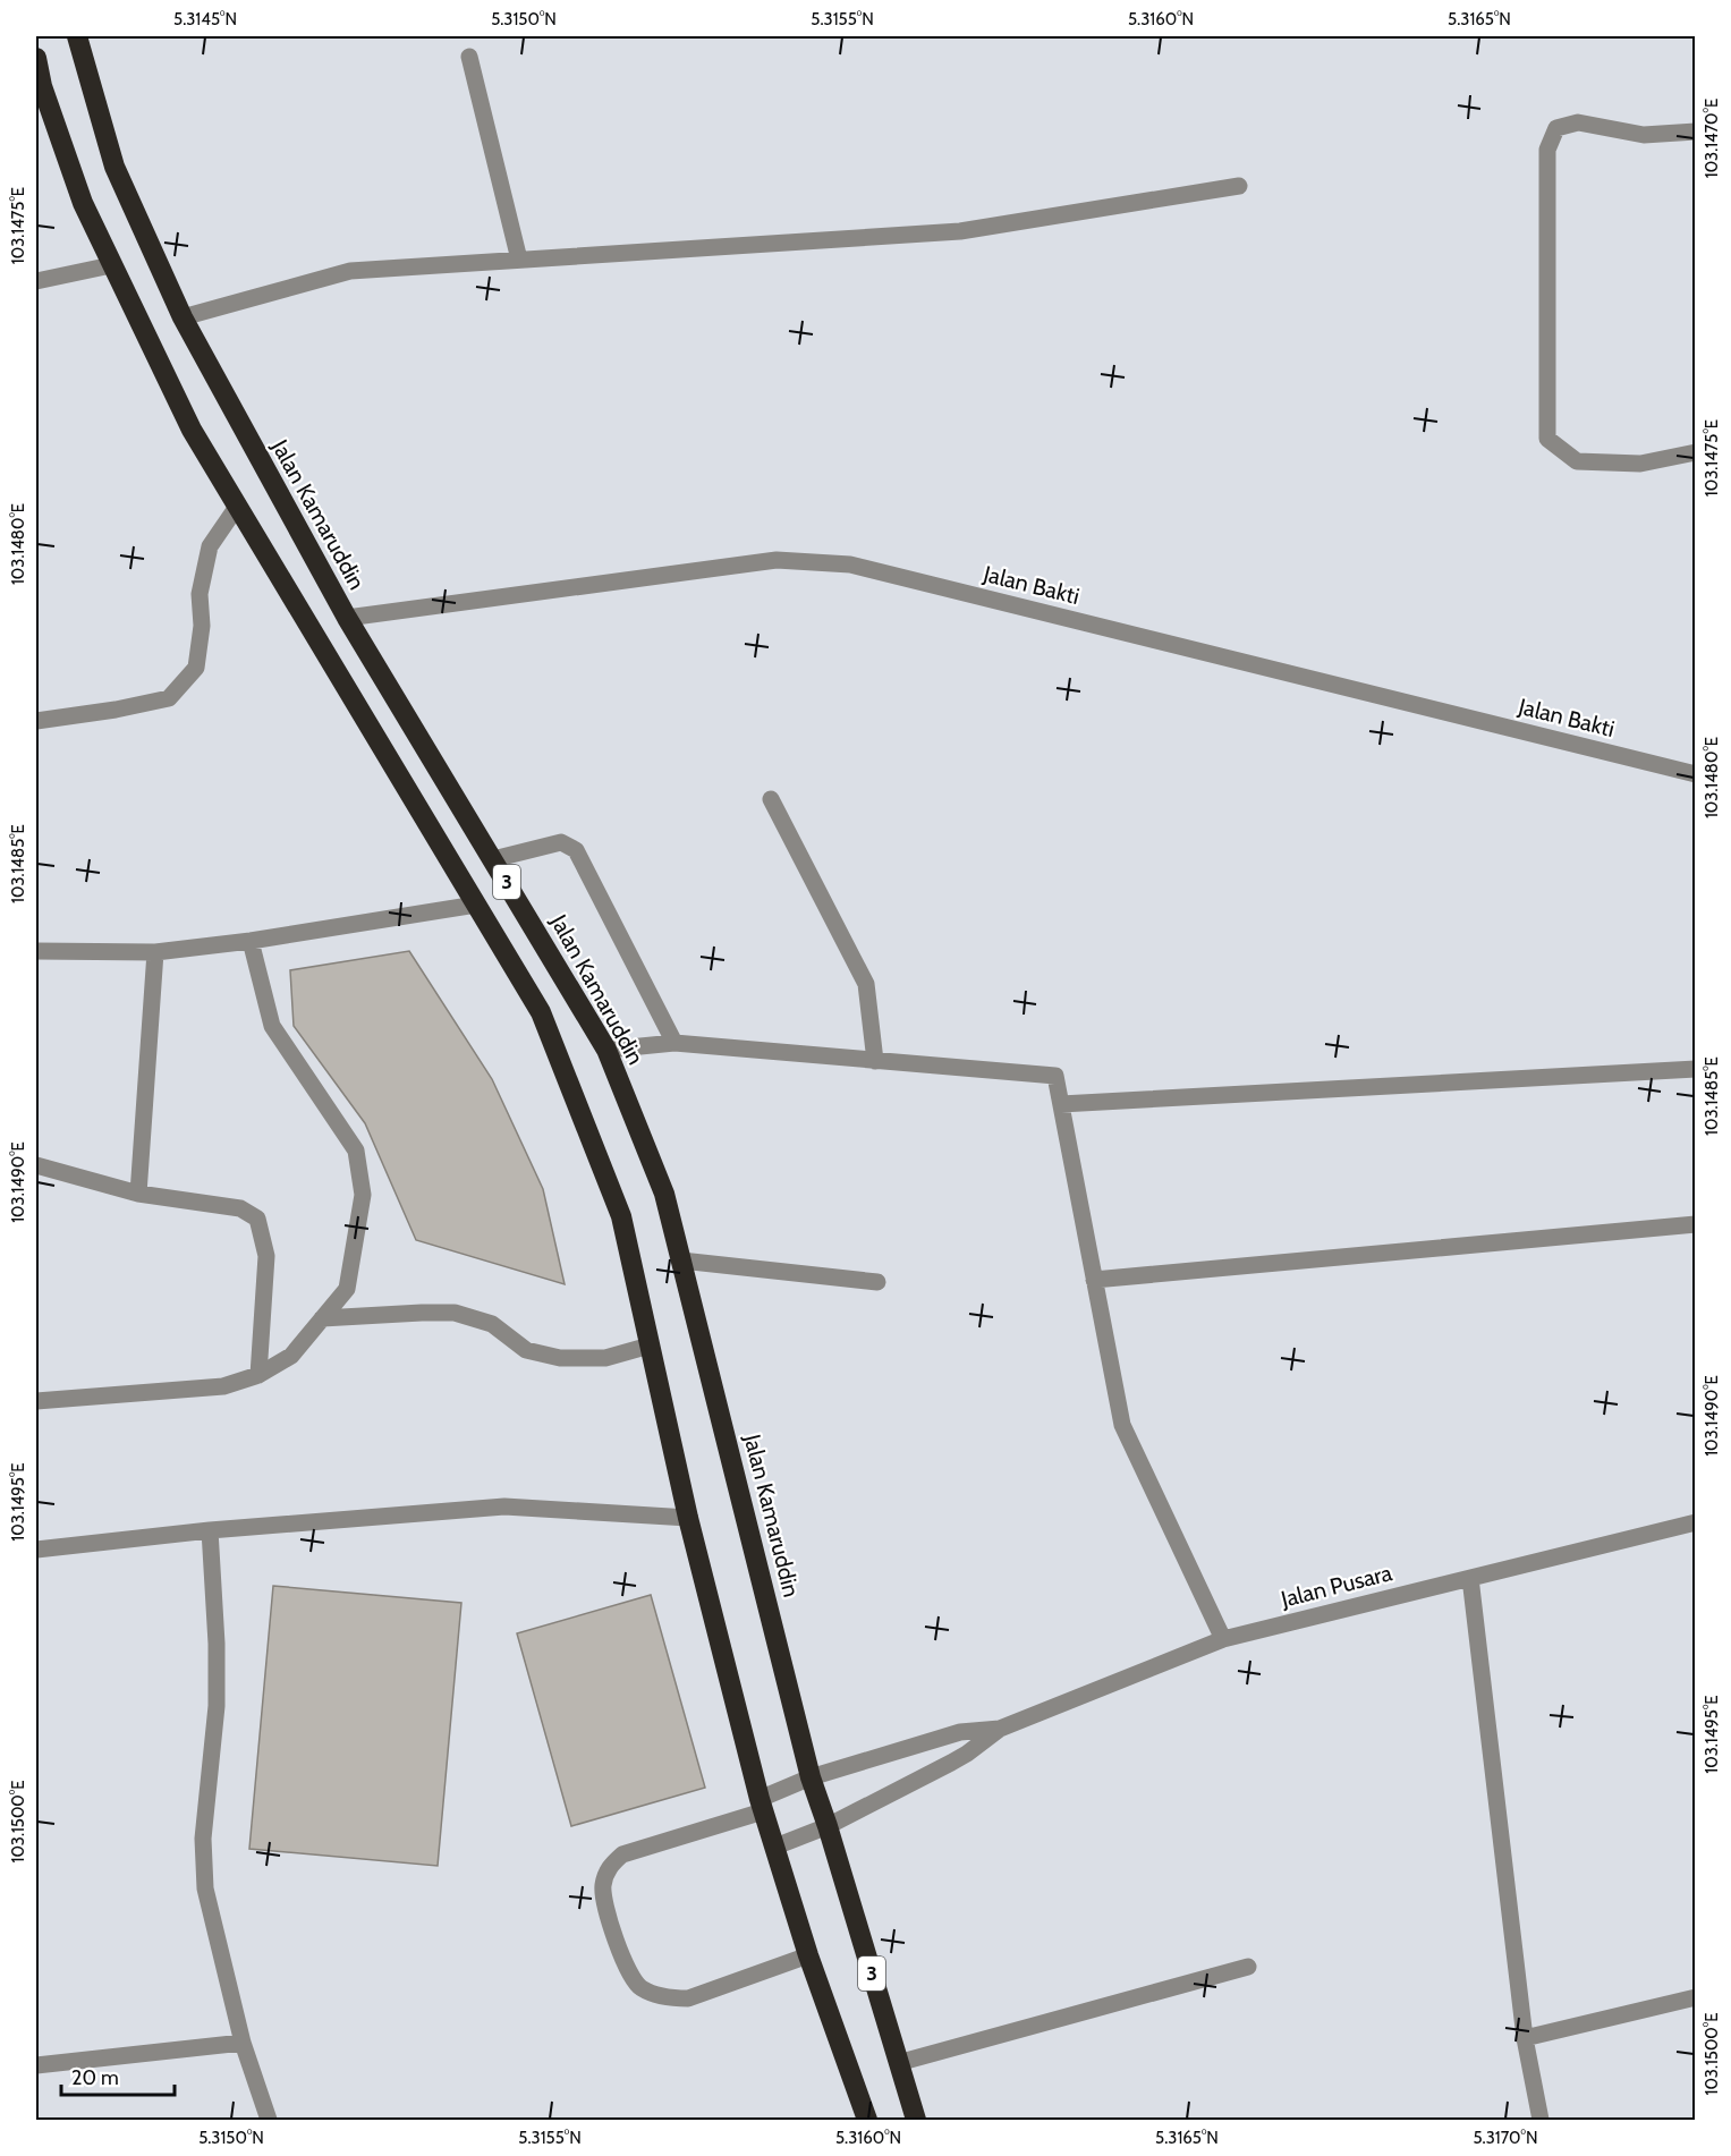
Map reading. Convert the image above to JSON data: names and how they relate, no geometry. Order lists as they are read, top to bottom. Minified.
{"streets":{"highway":["Jalan Kamaruddin","3"],"street":["Jalan Bakti","Jalan Pusara"]},"crossings":[["Jalan Kamaruddin","Jalan Bakti"],["Jalan Kamaruddin","Jalan Pusara"],["3","Jalan Pusara"]],"scale_bar":"20 m","coordinates":["5.3145°N","5.3150°N","5.3155°N","5.3160°N","5.3165°N","103.1470°E","103.1475°E","103.1480°E","103.1485°E","103.1490°E","103.1495°E","103.1500°E","5.3170°N"]}
